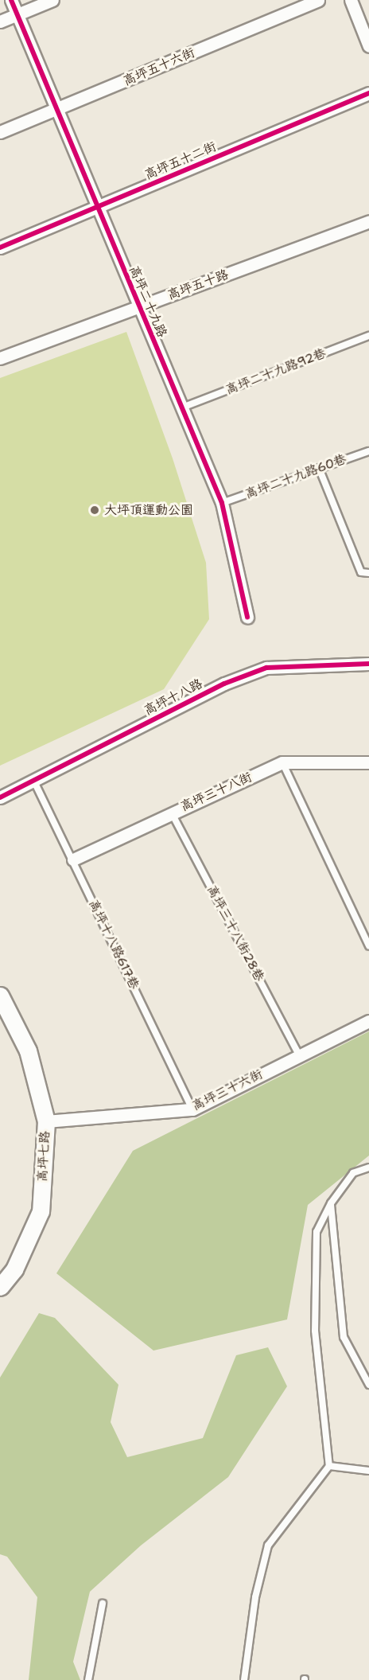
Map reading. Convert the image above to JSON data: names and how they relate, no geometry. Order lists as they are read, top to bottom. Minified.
{"streets":{"street":["高坪五十六街","高坪五十二街","高坪五十路","高坪二十九路","高坪十八路","高坪三十八街","高坪三十六街","高坪七路"],"lane":["高坪二十九路92巷","高坪二十九路60巷","高坪三十八街28巷","高坪十八路617巷"]},"crossings":[["高坪五十六街","高坪二十九路"],["高坪五十二街","高坪二十九路"],["高坪五十路","高坪二十九路"],["高坪二十九路","高坪二十九路92巷"],["高坪二十九路","高坪二十九路60巷"],["高坪十八路","高坪十八路617巷"],["高坪三十八街","高坪三十八街28巷"],["高坪三十八街","高坪十八路617巷"],["高坪三十八街28巷","高坪三十六街"],["高坪十八路617巷","高坪三十六街"],["高坪三十六街","高坪七路"]],"places":["大坪頂運動公園"]}
